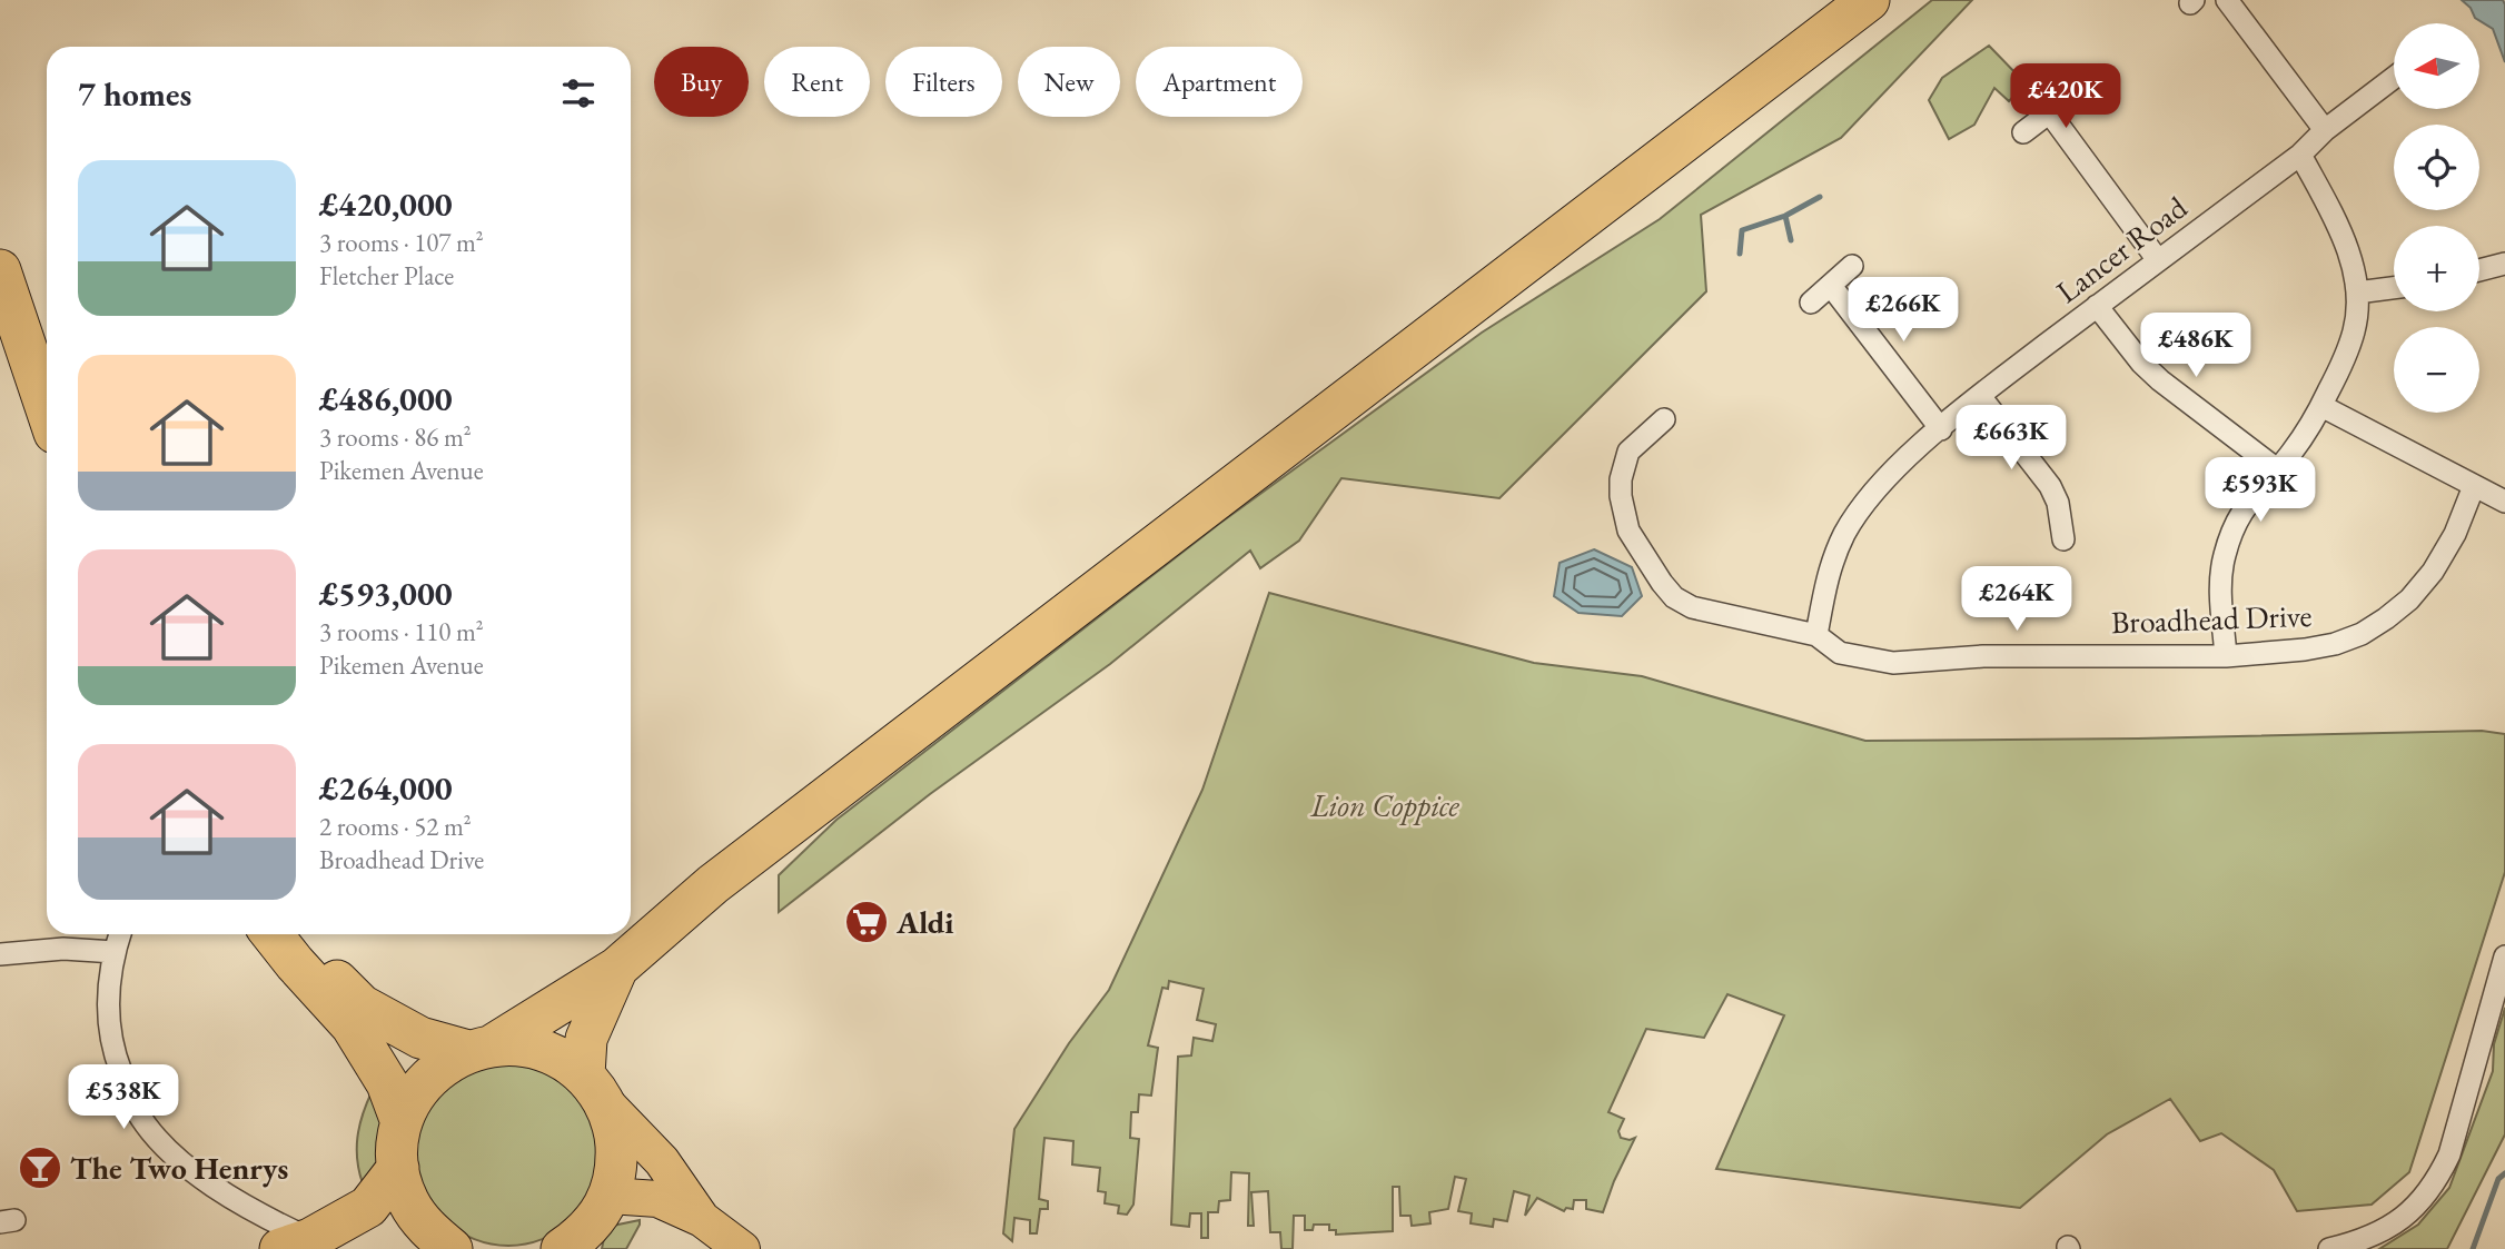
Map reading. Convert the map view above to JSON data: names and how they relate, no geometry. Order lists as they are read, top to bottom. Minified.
{"streets":{"street":["Lancer Road","Broadhead Drive"]},"crossings":[["Lancer Road","Broadhead Drive"]],"parks":["Lion Coppice"],"places":{"supermarket":["Aldi"],"bar":["The Two Henrys"]},"north":"left","page":{"map_buttons":["+","−"],"chip":["Buy","Rent","Filters","New","Apartment"],"heading":"7 homes","price":["£420K","£266K","£486K","£663K","£593K","£264K","£538K"],"list":[{"name":"£420,000","note":"3 rooms · 107 m² · Fletcher Place"},{"name":"£486,000","note":"3 rooms · 86 m² · Pikemen Avenue"},{"name":"£593,000","note":"3 rooms · 110 m² · Pikemen Avenue"},{"name":"£264,000","note":"2 rooms · 52 m² · Broadhead Drive"}]}}
